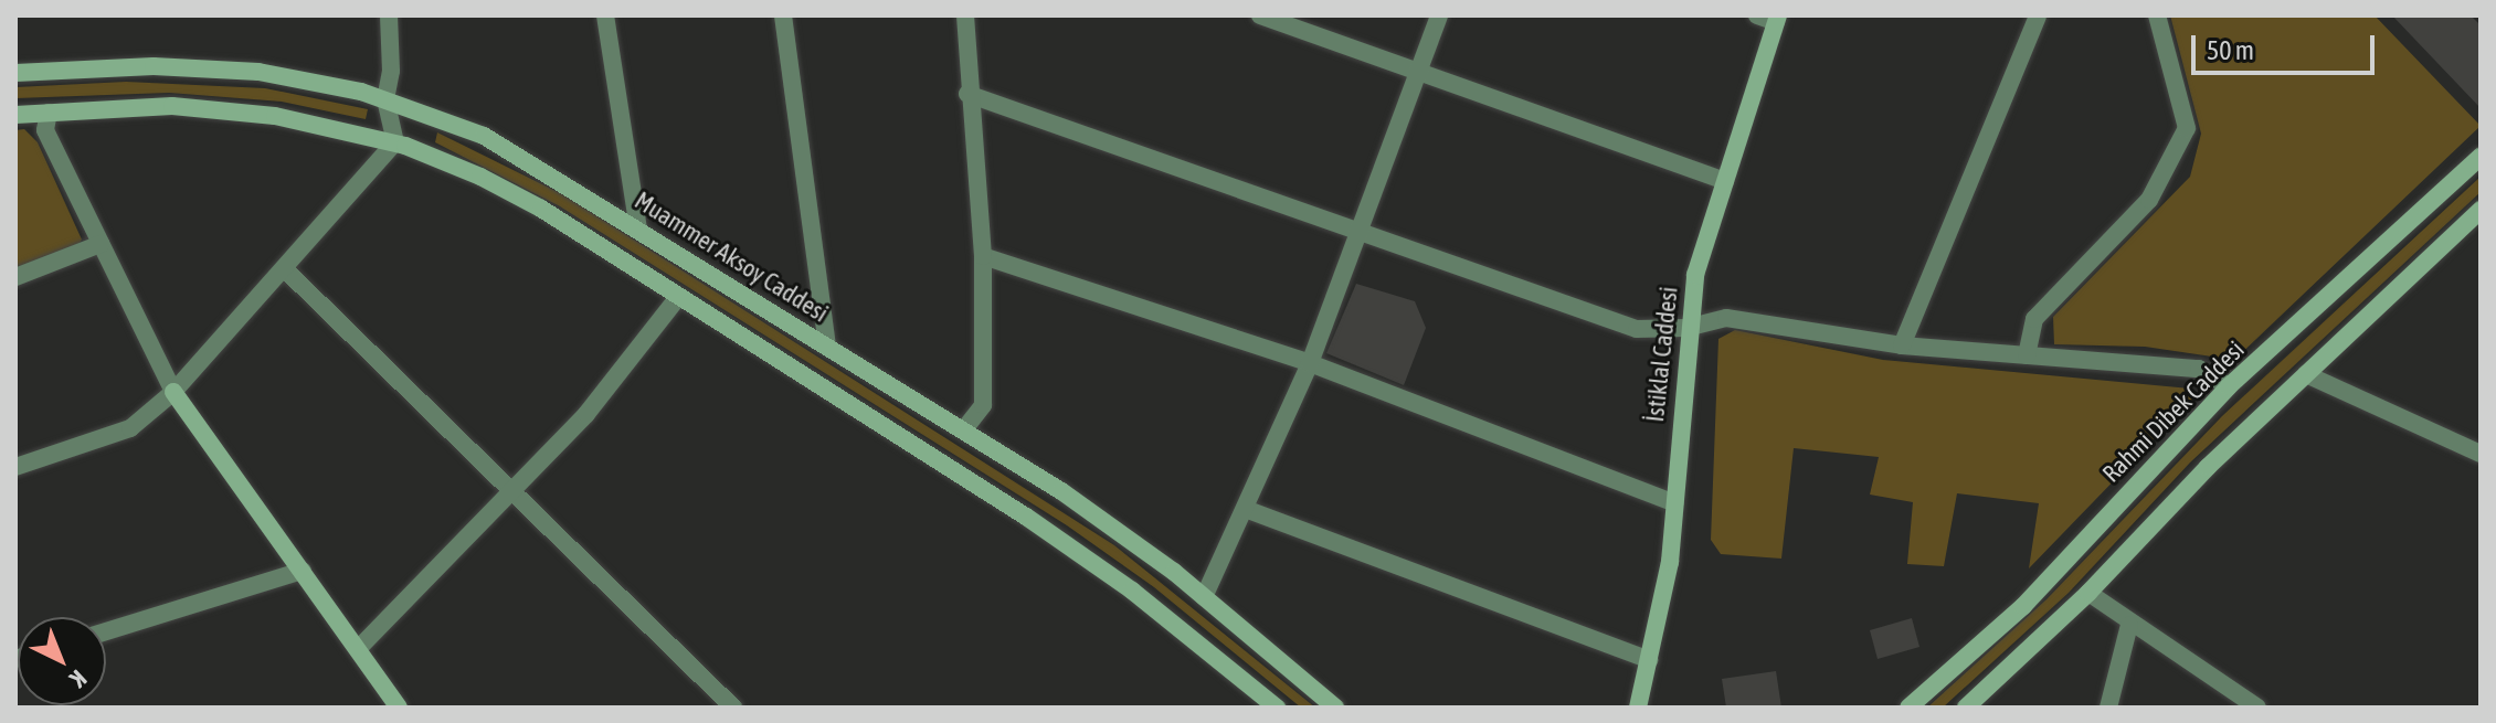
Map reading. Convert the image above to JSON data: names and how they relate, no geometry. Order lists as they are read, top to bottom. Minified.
{"streets":{"main road":["Muammer Aksoy Caddesi","İstiklal Caddesi","Rahmi Dibek Caddesi"]},"scale_bar":"50 m","north":"bottom right"}
